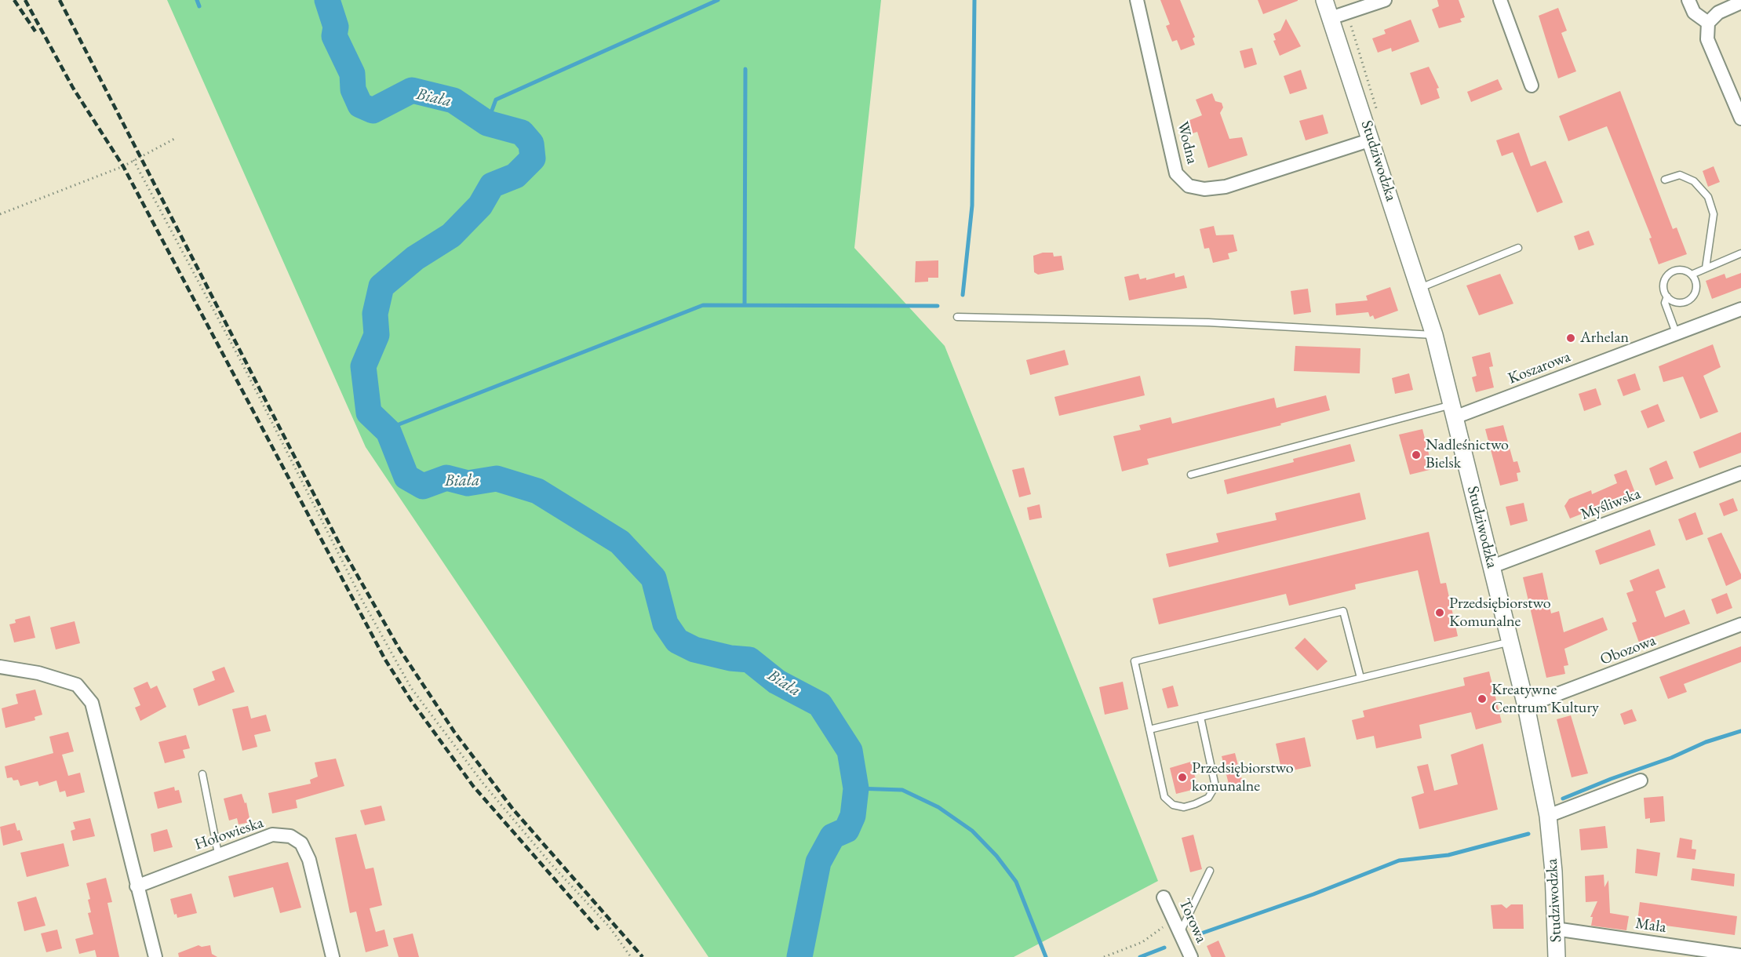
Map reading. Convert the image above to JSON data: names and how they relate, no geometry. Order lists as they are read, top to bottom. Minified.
{"streets":{"street":["Wodna","Studziwodzka","Koszarowa","Myśliwska","Obozowa","Hołowieska","Torowa","Mała"]},"crossings":[["Wodna","Studziwodzka"],["Studziwodzka","Koszarowa"],["Studziwodzka","Myśliwska"],["Studziwodzka","Obozowa"],["Studziwodzka","Mała"]],"water":["Biała"],"places":["Arhelan","Nadleśnictwo Bielsk","Przedsiębiorstwo Komunalne","Kreatywne Centrum Kultury","Przedsiębiorstwo komunalne"]}
